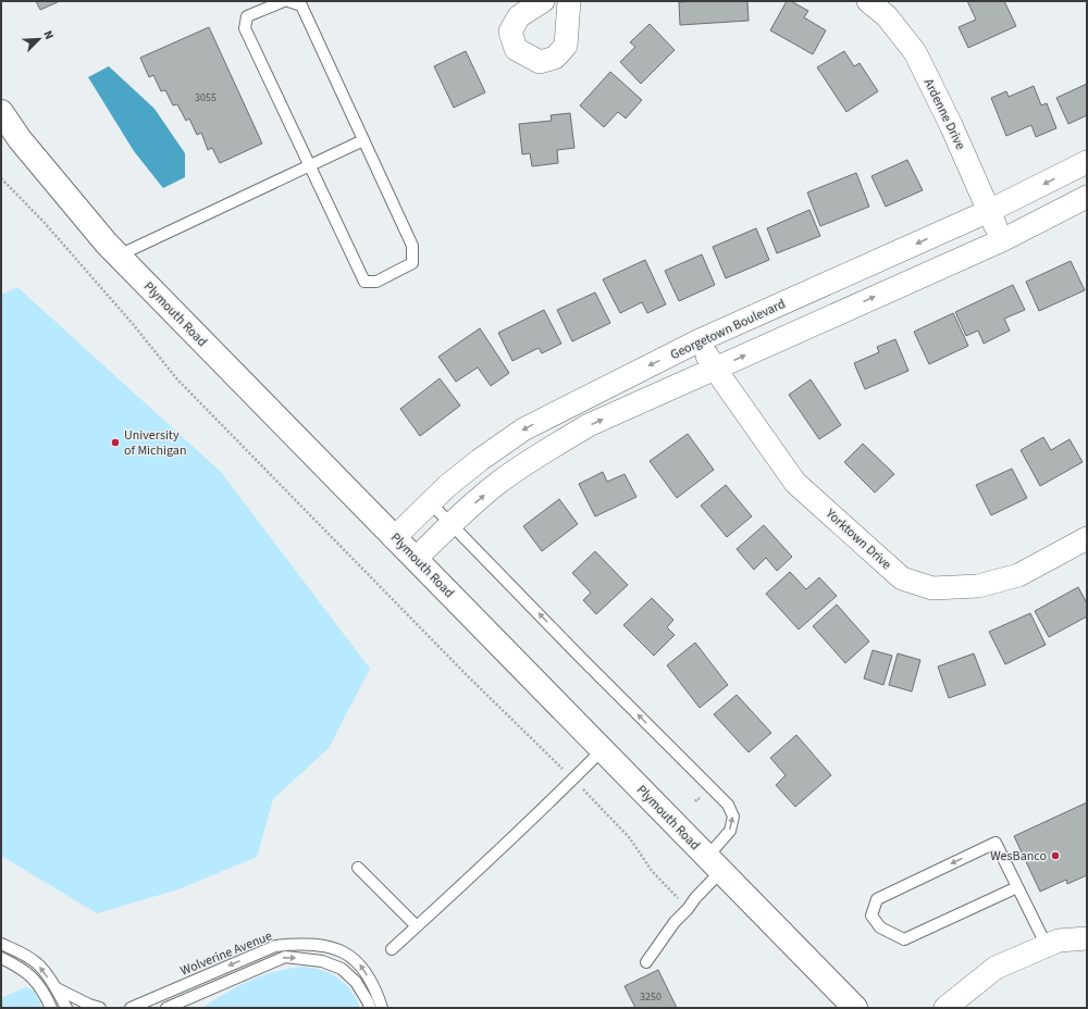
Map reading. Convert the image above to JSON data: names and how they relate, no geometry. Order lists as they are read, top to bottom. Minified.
{"streets":{"main road":["Plymouth Road"],"street":["Ardenne Drive","Georgetown Boulevard","Yorktown Drive"],"lane":["Wolverine Avenue"]},"crossings":[["Ardenne Drive","Georgetown Boulevard"],["Plymouth Road","Georgetown Boulevard"],["Georgetown Boulevard","Yorktown Drive"]],"places":["University of Michigan","WesBanco"],"house_numbers":["3055","3250"],"north":"top right"}
